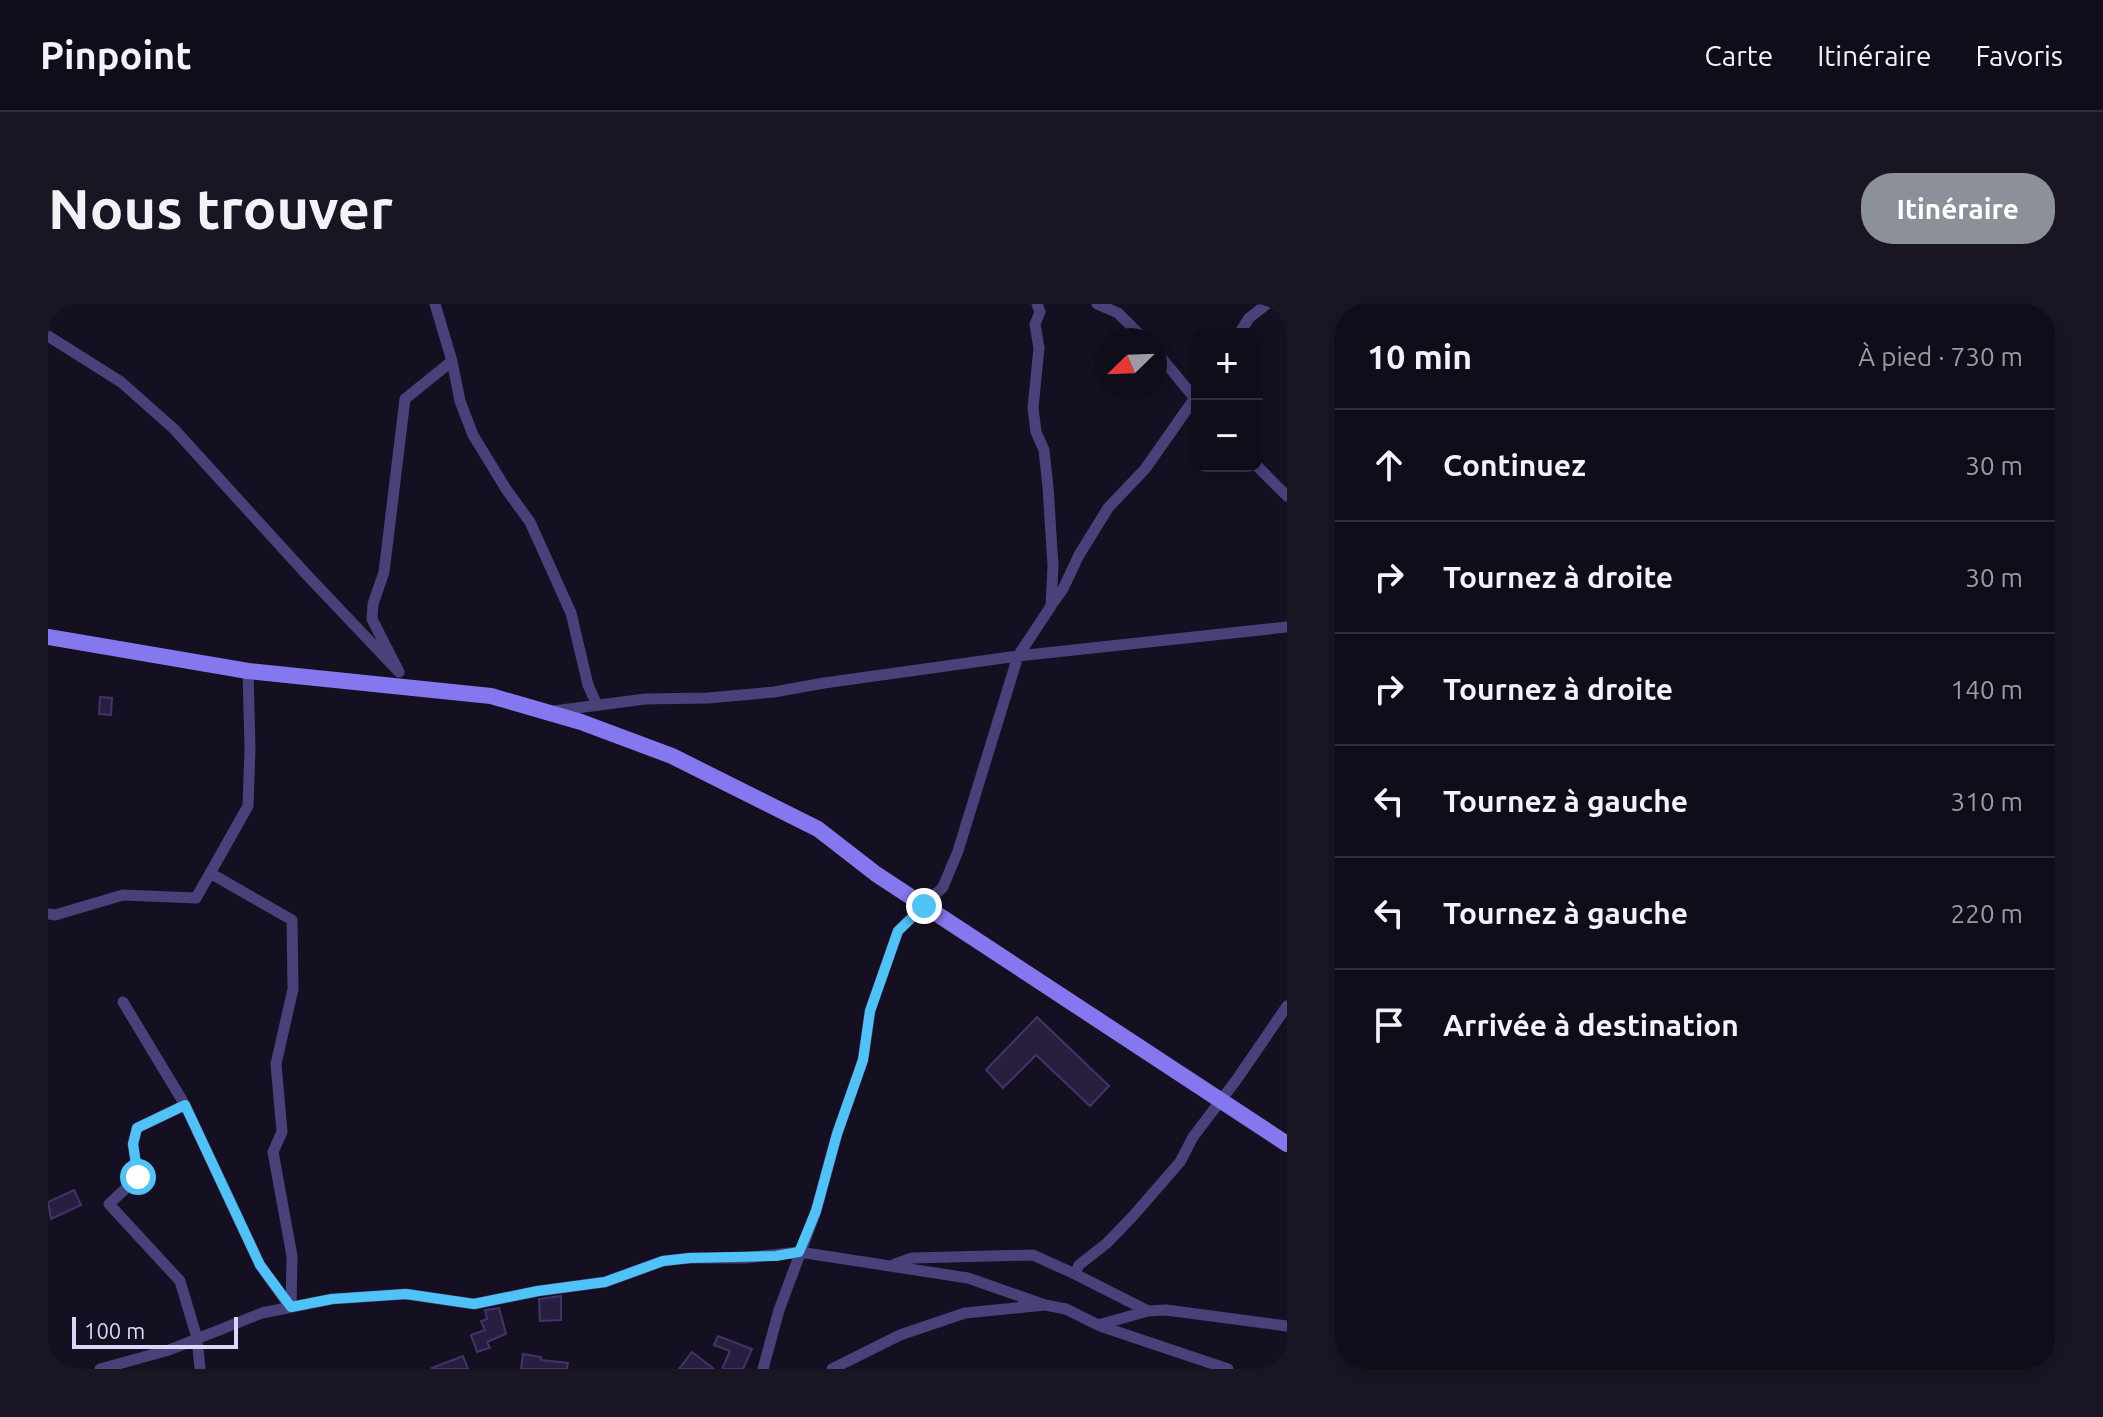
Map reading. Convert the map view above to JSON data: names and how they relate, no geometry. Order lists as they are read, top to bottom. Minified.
{"scale_bar":"100 m","north":"bottom left","page":{"header":"Pinpoint","nav":["Carte","Itinéraire","Favoris"],"buttons":"Itinéraire","title":"Nous trouver","heading":["10 min","À pied · 730 m"],"map_buttons":["+","−"],"list":[["Continuez","30 m"],["Tournez à droite","30 m"],["Tournez à droite","140 m"],["Tournez à gauche","310 m"],["Tournez à gauche","220 m"],"Arrivée à destination"],"scale":"100 m"}}
